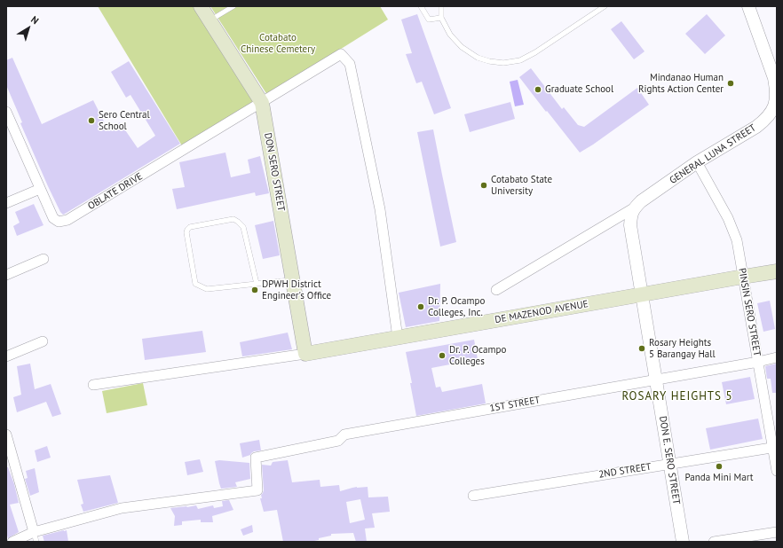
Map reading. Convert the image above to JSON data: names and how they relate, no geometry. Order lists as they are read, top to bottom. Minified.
{"streets":{"main road":["DON SERO STREET","DE MAZENOD AVENUE"],"street":["GENERAL LUNA STREET","OBLATE DRIVE","PINSIN SERO STREET","1ST STREET","DON E. SERO STREET","2ND STREET"]},"crossings":[["GENERAL LUNA STREET","PINSIN SERO STREET"],["DON SERO STREET","OBLATE DRIVE"],["DON SERO STREET","DE MAZENOD AVENUE"],["OBLATE DRIVE","DE MAZENOD AVENUE"],["DE MAZENOD AVENUE","PINSIN SERO STREET"],["DE MAZENOD AVENUE","DON E. SERO STREET"],["PINSIN SERO STREET","1ST STREET"],["PINSIN SERO STREET","2ND STREET"],["1ST STREET","DON E. SERO STREET"],["DON E. SERO STREET","2ND STREET"]],"districts":["ROSARY HEIGHTS 5"],"parks":["Cotabato Chinese Cemetery"],"places":["Mindanao Human Rights Action Center","Graduate School","Sero Central School","Cotabato State University","DPWH District Engineer's Office","Dr. P. Ocampo Colleges, Inc.","Rosary Heights 5 Barangay Hall","Dr. P. Ocampo Colleges","Panda Mini Mart"],"north":"top right"}
